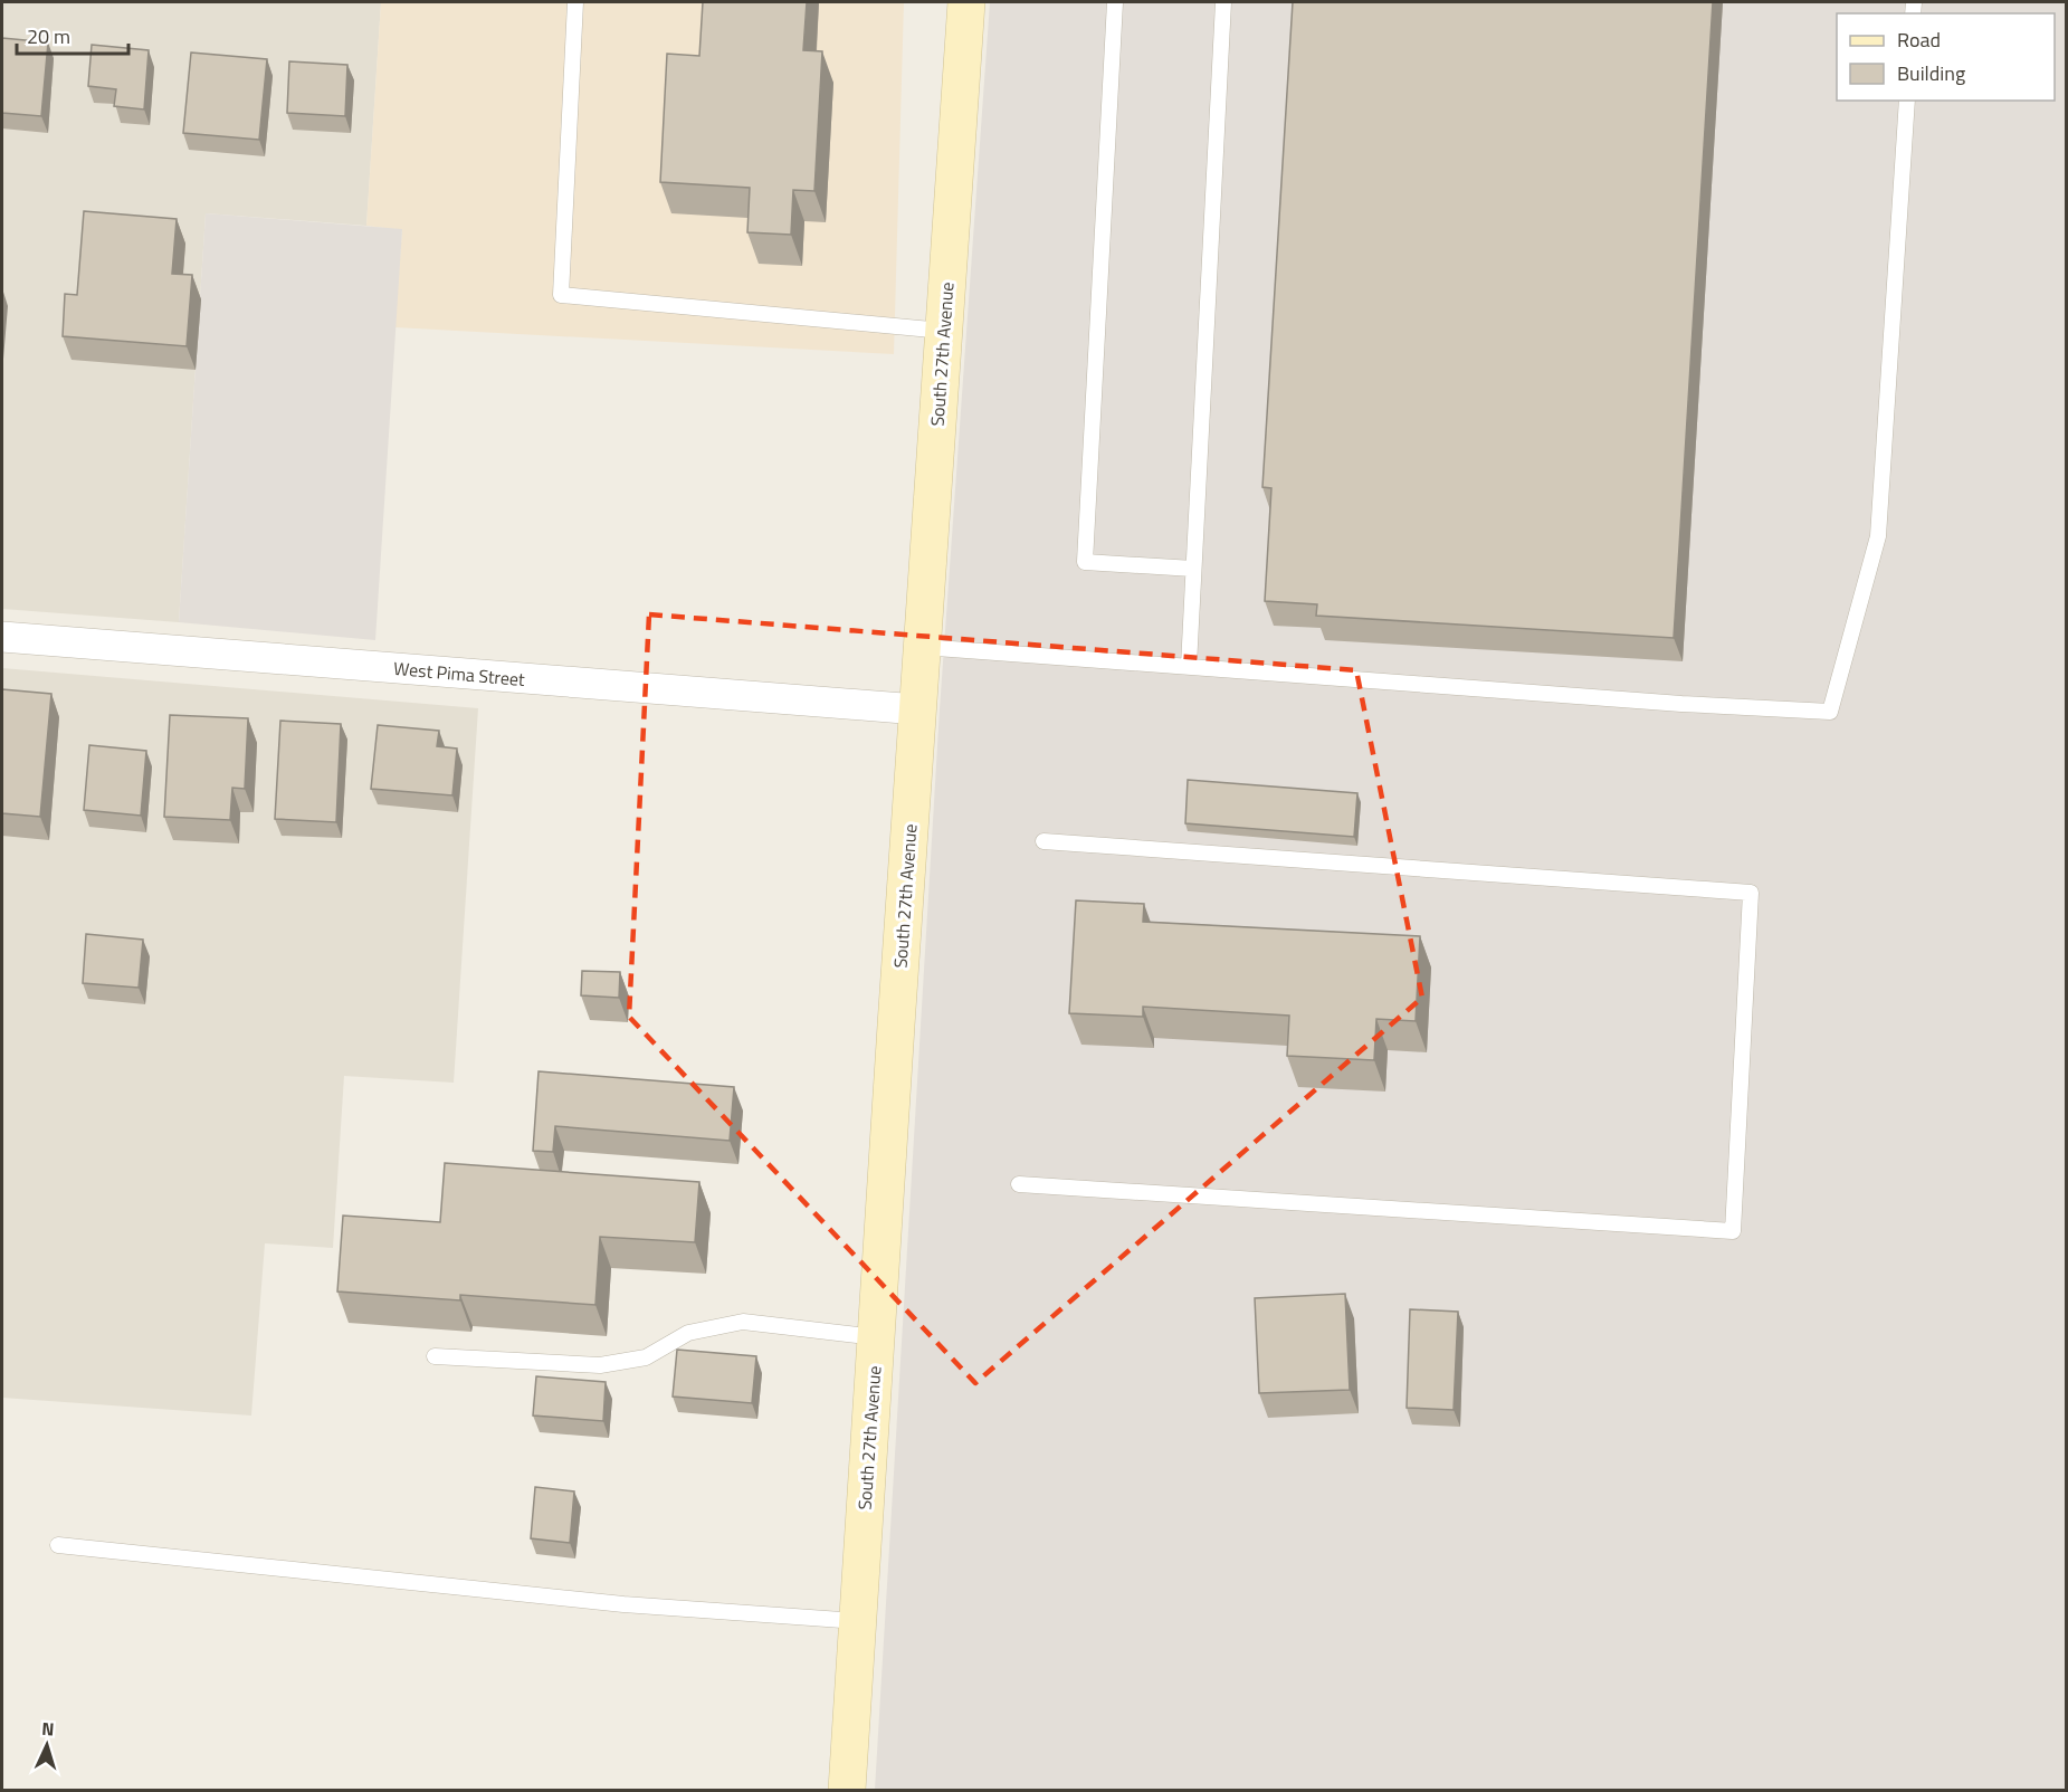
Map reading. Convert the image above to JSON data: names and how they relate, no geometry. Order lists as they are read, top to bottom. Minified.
{"streets":{"main road":["South 27th Avenue"],"street":["West Pima Street"]},"crossings":[["South 27th Avenue","West Pima Street"]],"legend":["Road","Building"],"scale_bar":"20 m","north":"top"}
